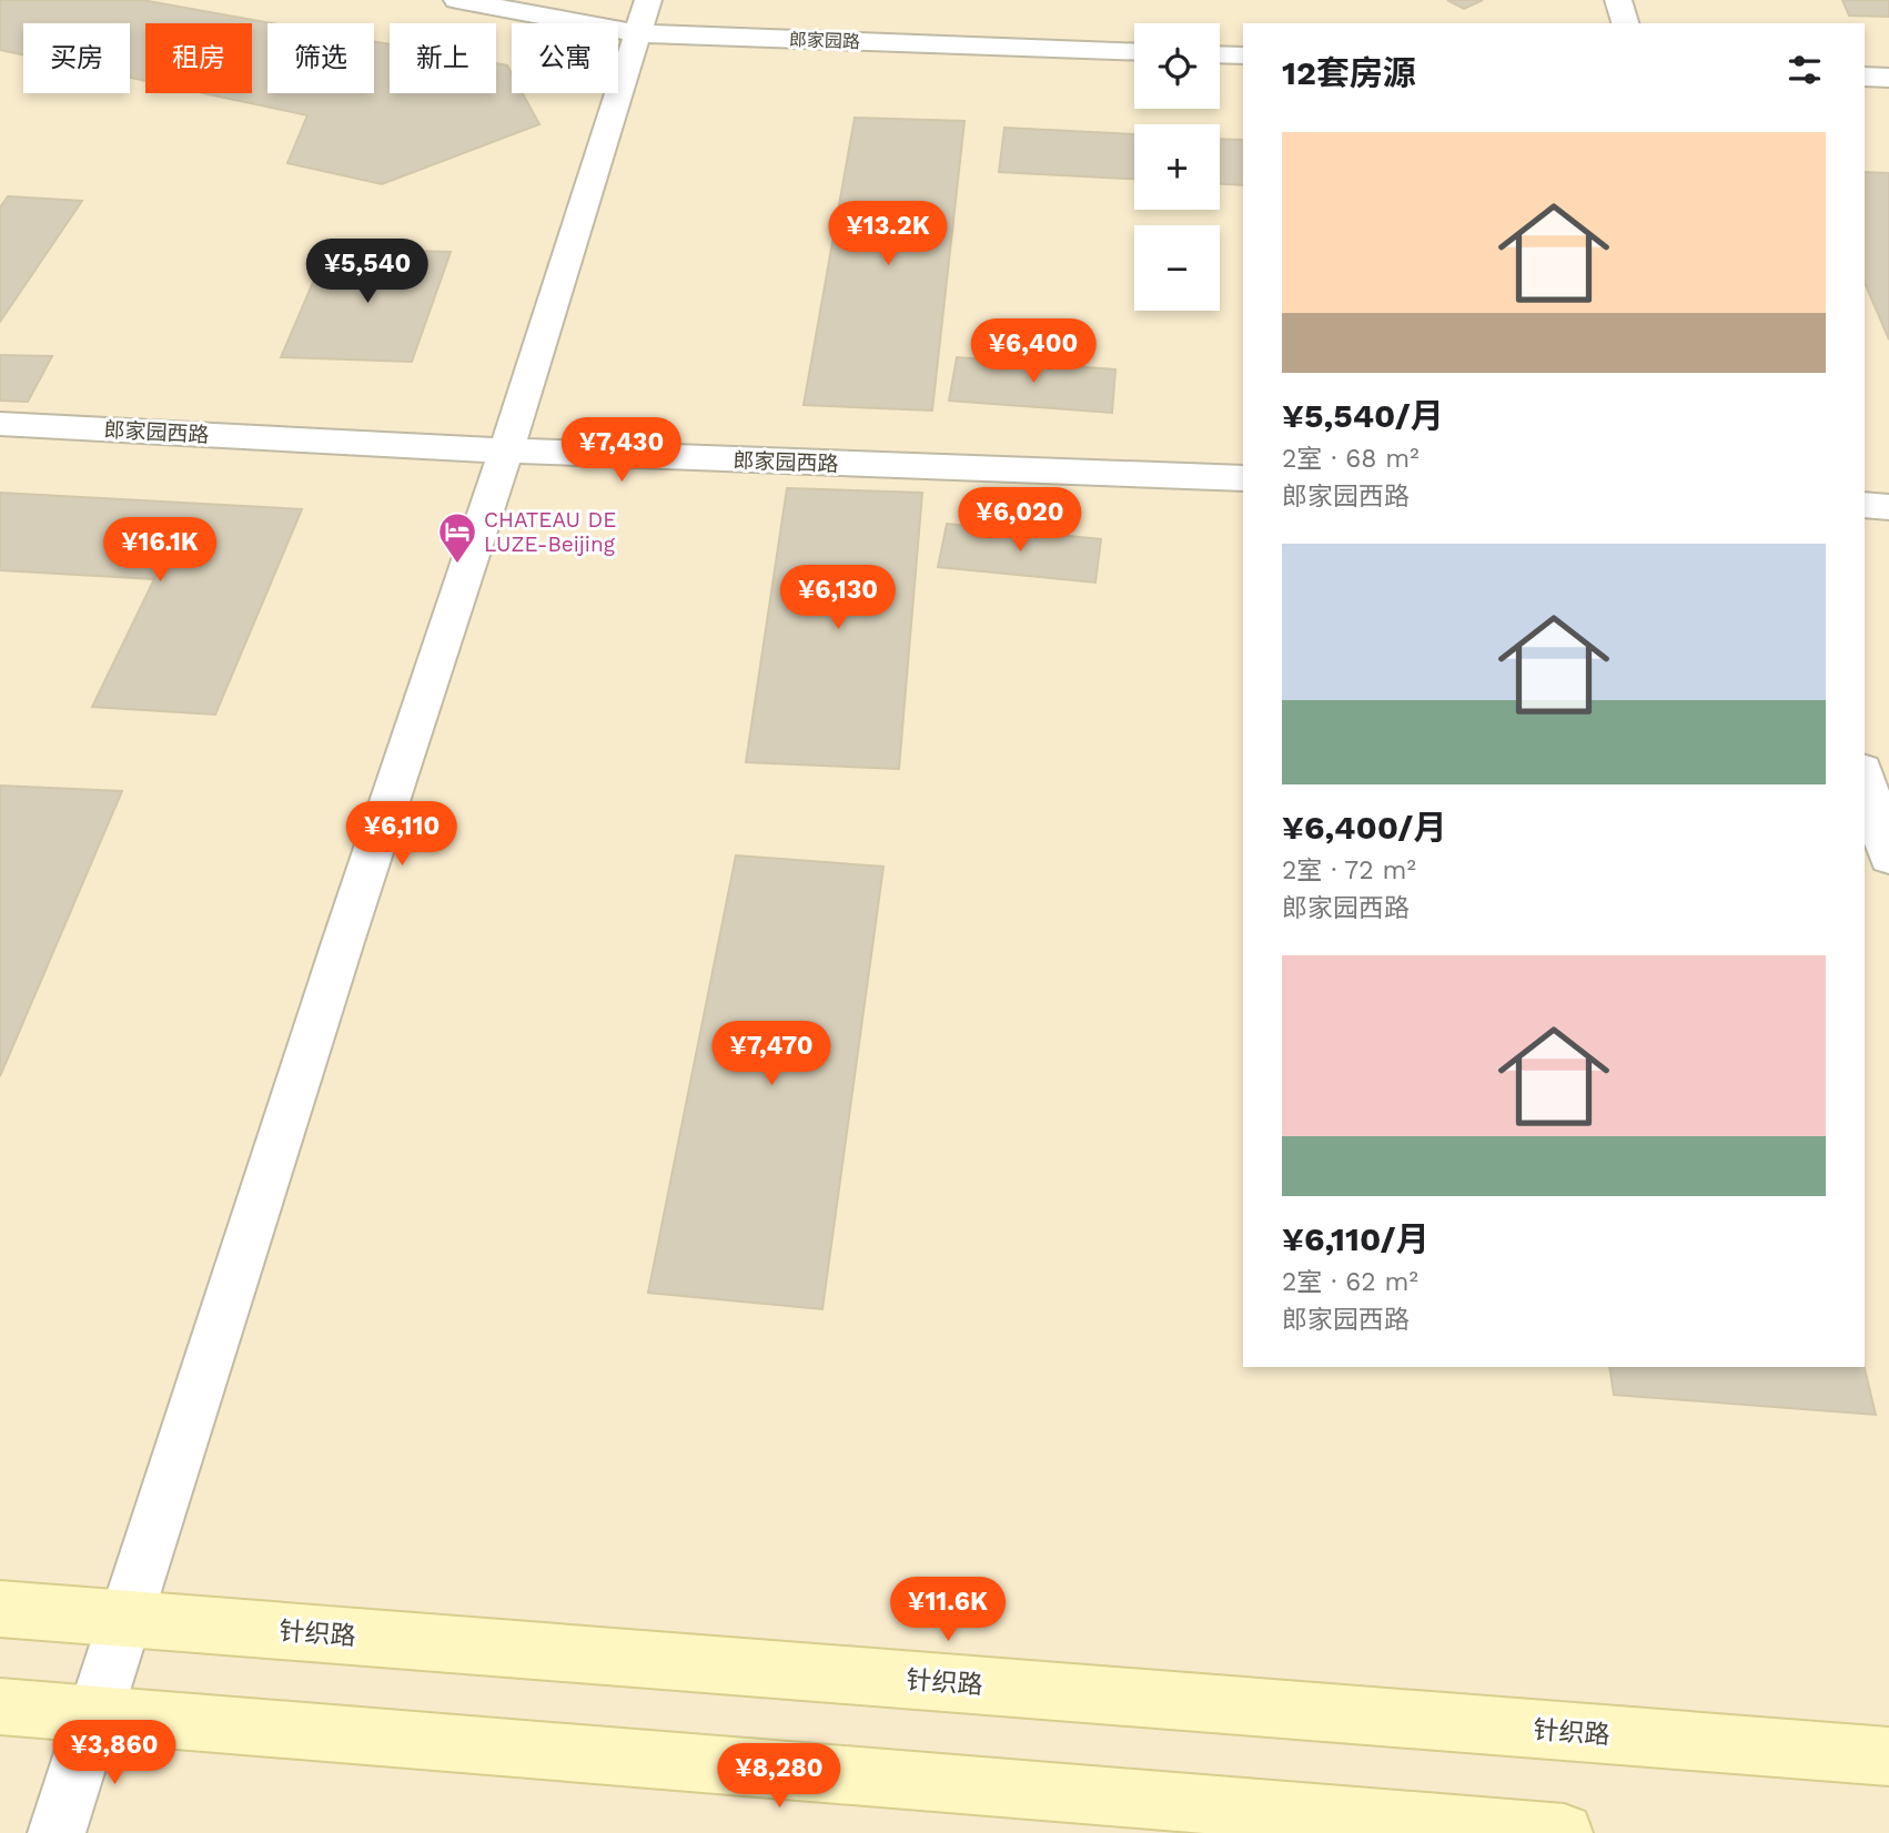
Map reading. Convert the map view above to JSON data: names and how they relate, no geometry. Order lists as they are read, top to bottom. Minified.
{"streets":{"main road":["针织路"],"street":["郎家园路","郎家园西路"]},"places":{"hotel":["CHATEAU DE LUZE-Beijing"]},"page":{"map_buttons":["+","−"],"chip":["买房","租房","筛选","新上","公寓"],"heading":"12套房源","list":[{"name":"¥5,540/月","note":"2室 · 68 m² · 郎家园西路"},{"name":"¥6,400/月","note":"2室 · 72 m² · 郎家园西路"},{"name":"¥6,110/月","note":"2室 · 62 m² · 郎家园西路"}],"price":["¥13.2K","¥5,540","¥6,400","¥7,430","¥6,020","¥16.1K","¥6,130","¥6,110","¥7,470","¥11.6K","¥3,860","¥8,280"]}}
